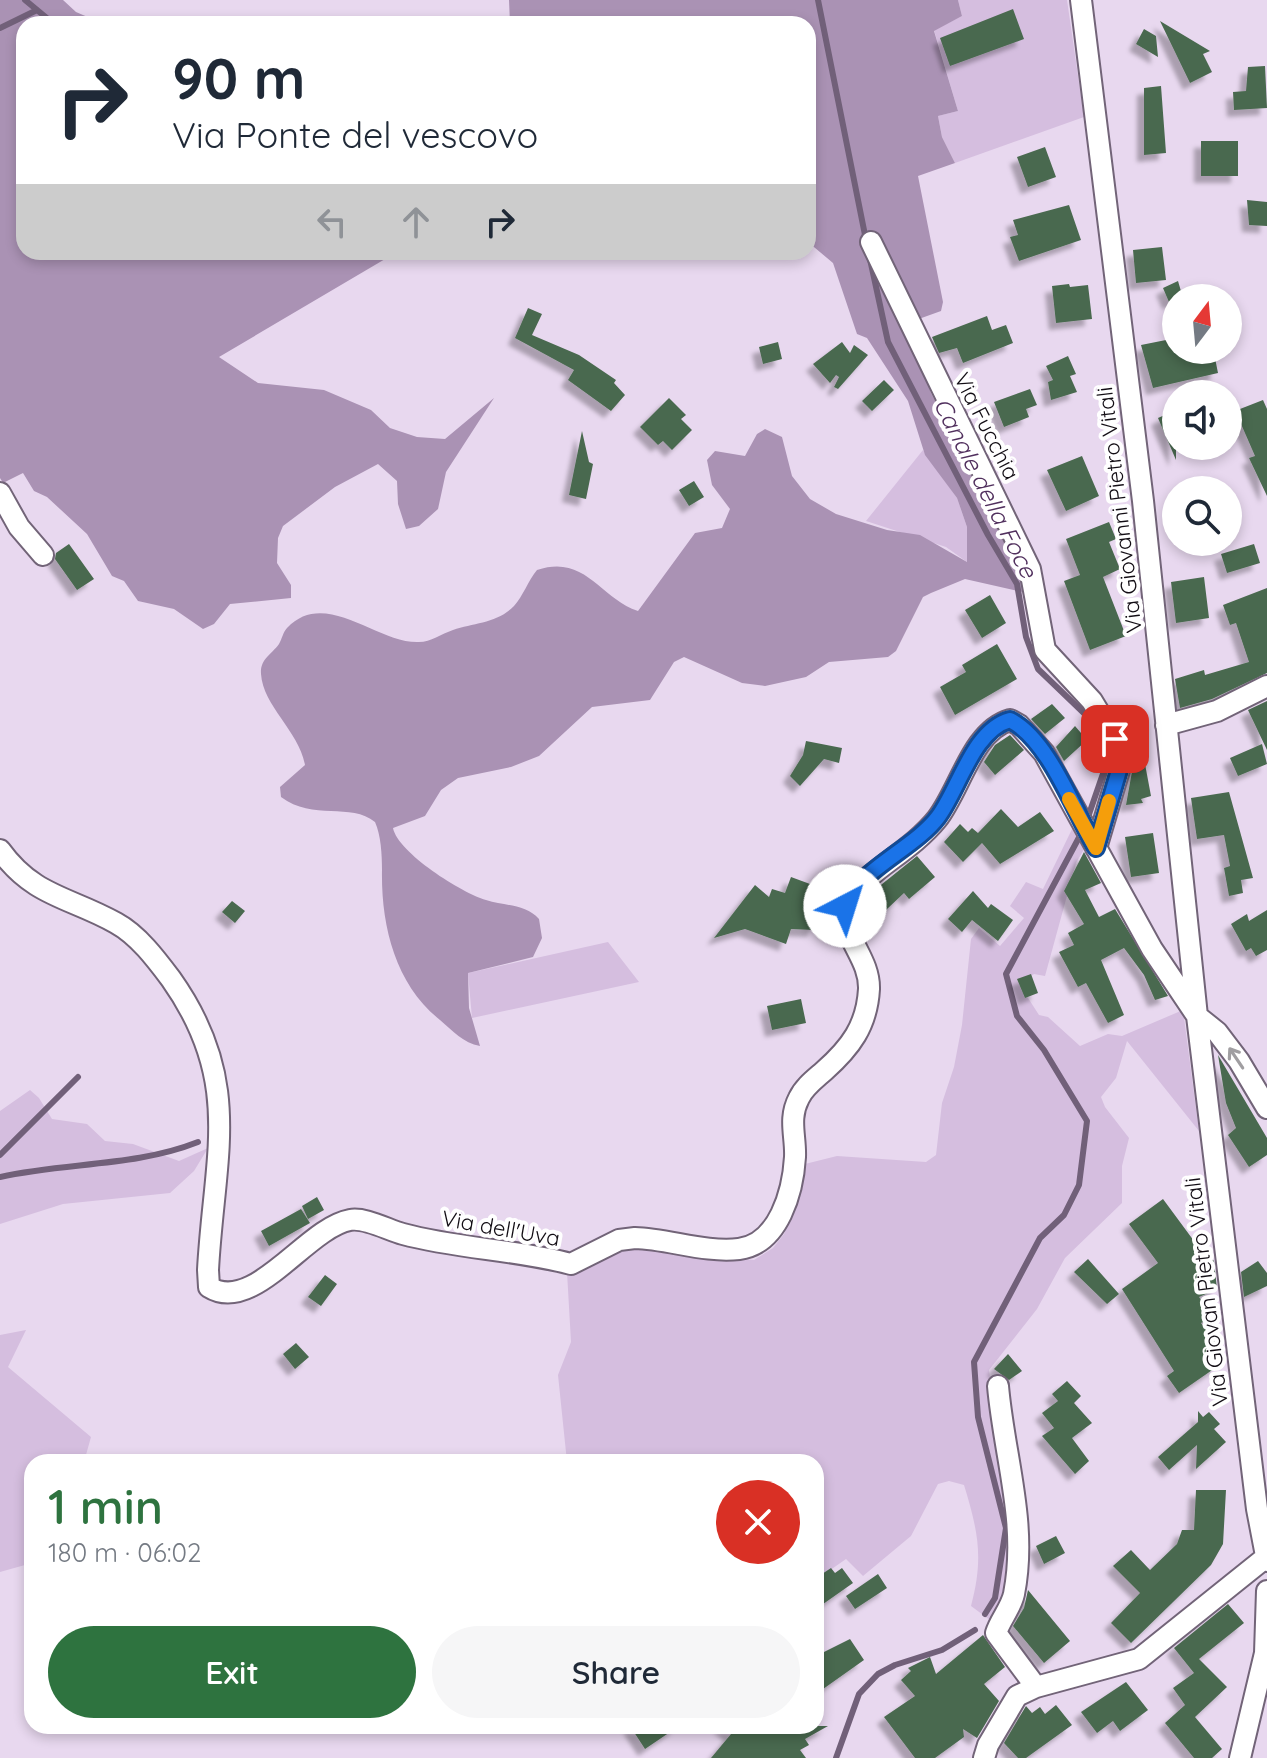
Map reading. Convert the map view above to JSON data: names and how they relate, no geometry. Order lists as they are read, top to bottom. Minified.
{"streets":{"street":["Via Fucchia","Via Giovanni Pietro Vitali","Via dell'Uva","Via Giovan Pietro Vitali"]},"crossings":[["Via Fucchia","Via dell'Uva"],["Via Giovanni Pietro Vitali","Via Giovan Pietro Vitali"]],"water":["Canale della Foce"],"north":"top","page":{"turn":["90 m","Via Ponte del vescovo"],"heading":["1 min","180 m · 06:02"],"buttons":["Exit","Share"]}}
